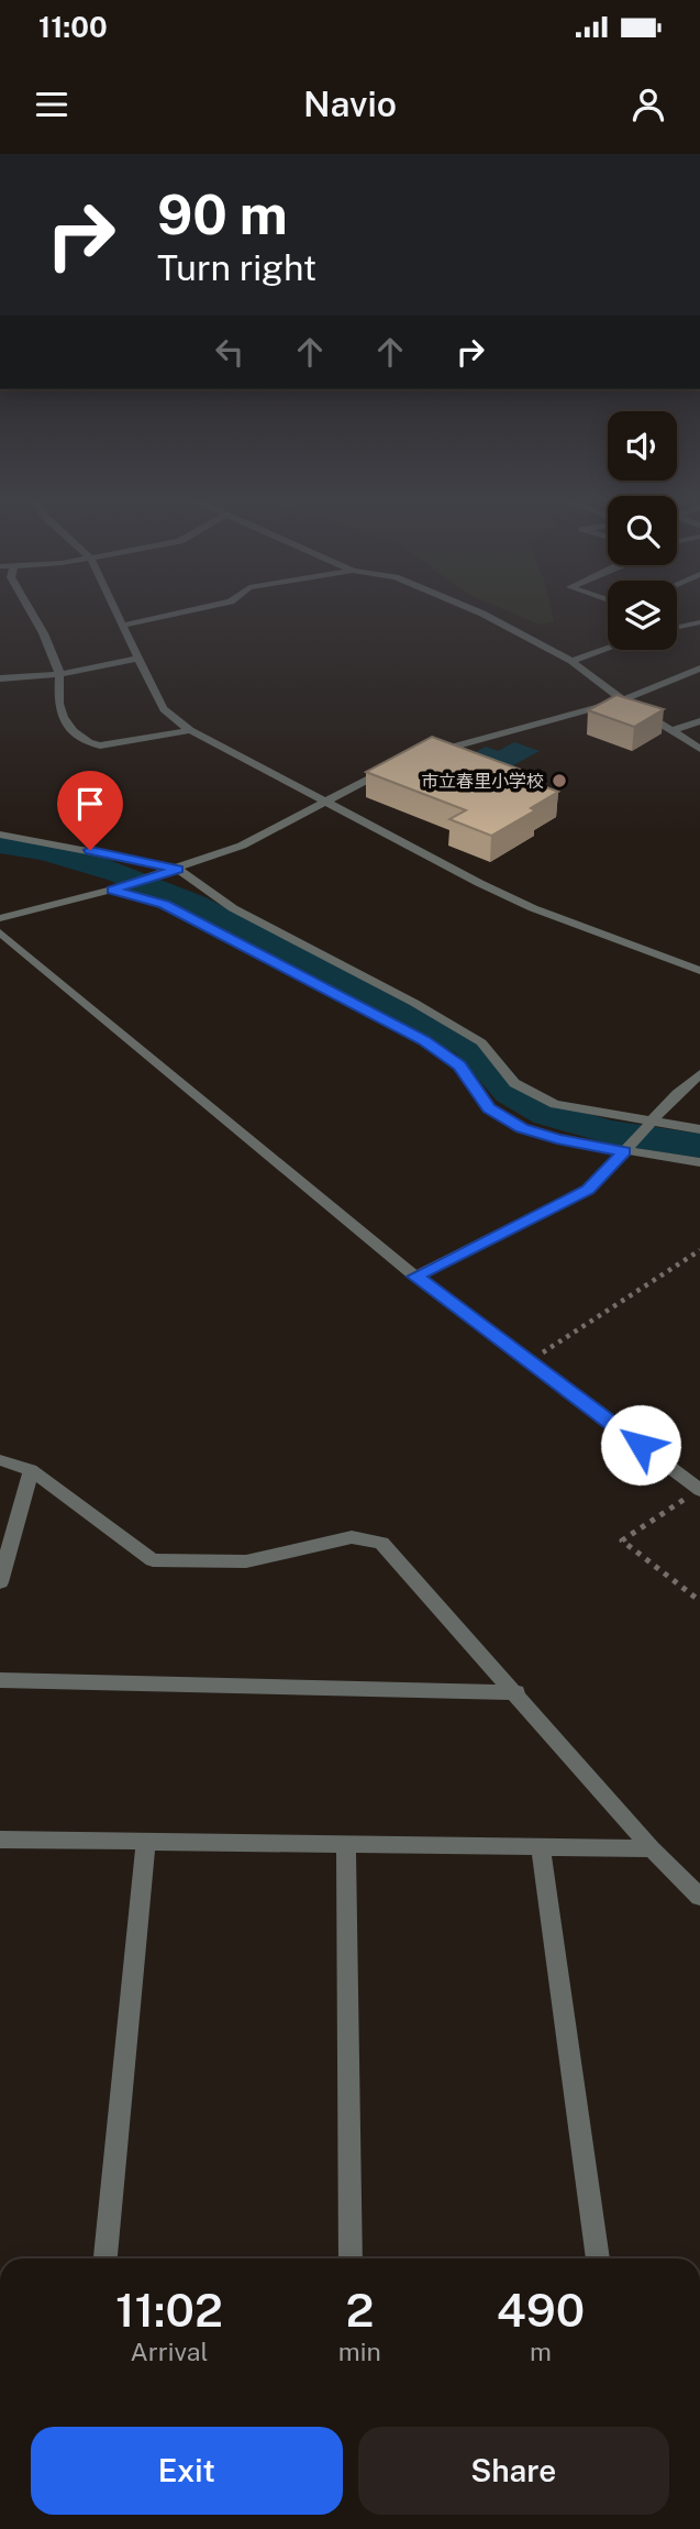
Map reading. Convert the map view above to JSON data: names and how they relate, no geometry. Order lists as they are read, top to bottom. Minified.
{"places":["市立春里小学校"],"page":{"status":"11:00","header":"Navio","turn":["90 m","Turn right"],"eta":["11:02","Arrival","2","min","490","m"],"buttons":["Exit","Share"]}}
